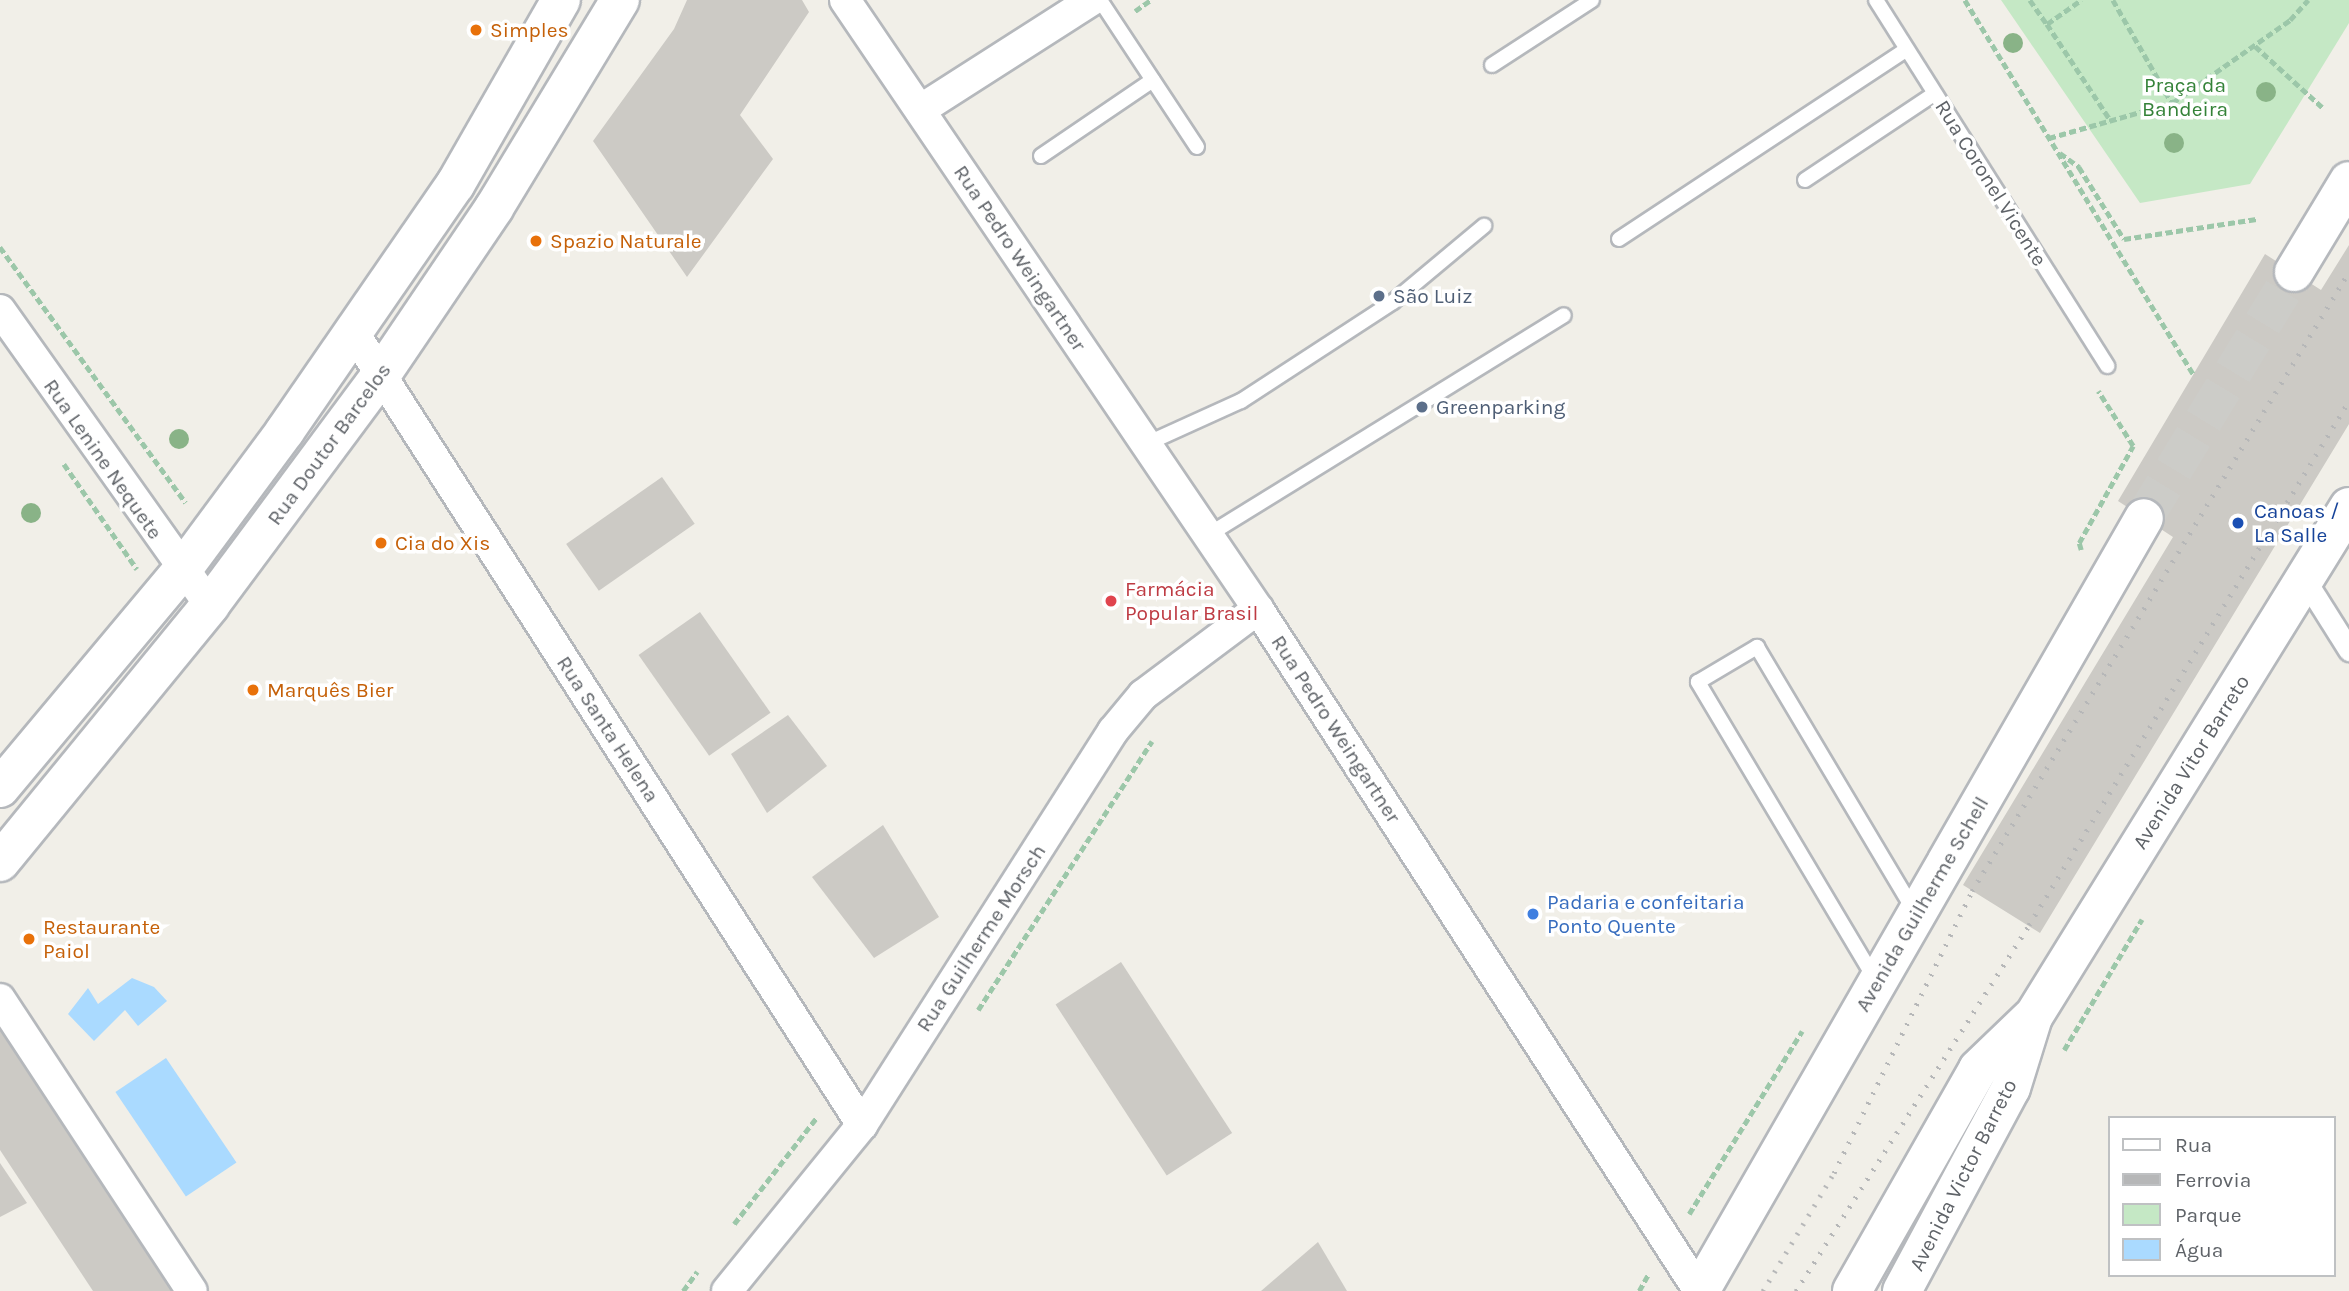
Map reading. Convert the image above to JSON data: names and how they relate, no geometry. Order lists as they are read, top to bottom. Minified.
{"streets":{"main road":["Rua Doutor Barcelos","Avenida Vitor Barreto","Avenida Guilherme Schell","Avenida Victor Barreto"],"street":["Rua Pedro Weingartner","Rua Lenine Nequete","Rua Santa Helena","Rua Guilherme Morsch"],"lane":["Rua Coronel Vicente"]},"crossings":[["Rua Pedro Weingartner","Avenida Guilherme Schell"],["Rua Pedro Weingartner","Rua Guilherme Morsch"],["Rua Doutor Barcelos","Rua Lenine Nequete"],["Rua Doutor Barcelos","Rua Santa Helena"],["Rua Santa Helena","Rua Guilherme Morsch"],["Avenida Vitor Barreto","Avenida Victor Barreto"]],"parks":["Praça da Bandeira"],"places":["Simples","Spazio Naturale","São Luiz","Greenparking","Canoas / La Salle","Cia do Xis","Farmácia Popular Brasil","Marquês Bier","Padaria e confeitaria Ponto Quente","Restaurante Paiol"],"legend":["Rua","Ferrovia","Parque","Água"]}
